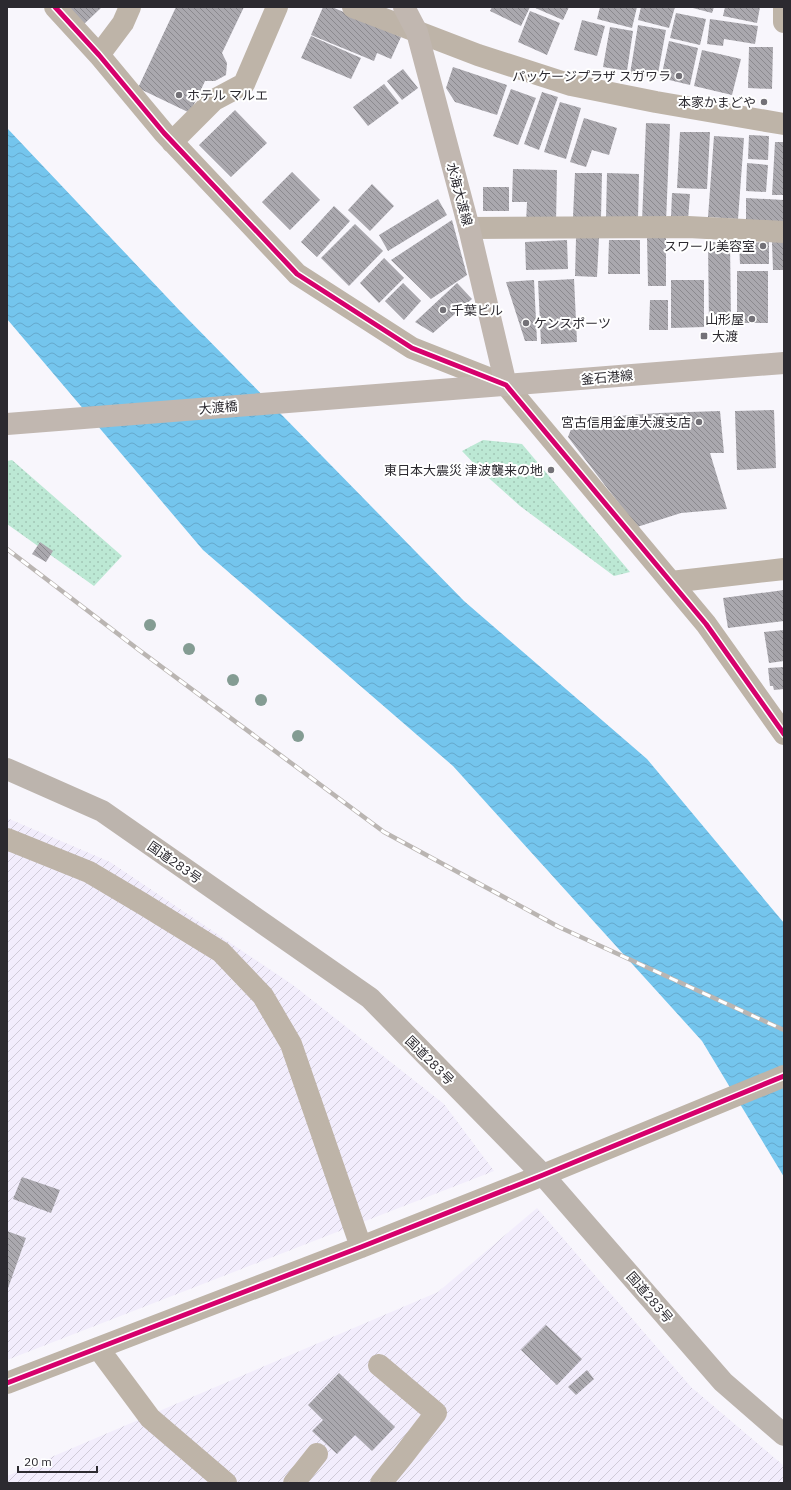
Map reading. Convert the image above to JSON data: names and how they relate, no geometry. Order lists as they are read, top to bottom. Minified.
{"streets":{"highway":["国道283号"],"main road":["水海大渡線","釜石港線","大渡橋"]},"crossings":[["水海大渡線","釜石港線"],["釜石港線","大渡橋"]],"places":{"other":["パッケージプラザ スガワラ","ホテル マルエ","本家かまどや","スワール美容室","千葉ビル","山形屋","ケンスポーツ","宮古信用金庫大渡支店","東日本大震災 津波襲来の地"],"transit":["大渡"]},"scale_bar":"20 m"}
